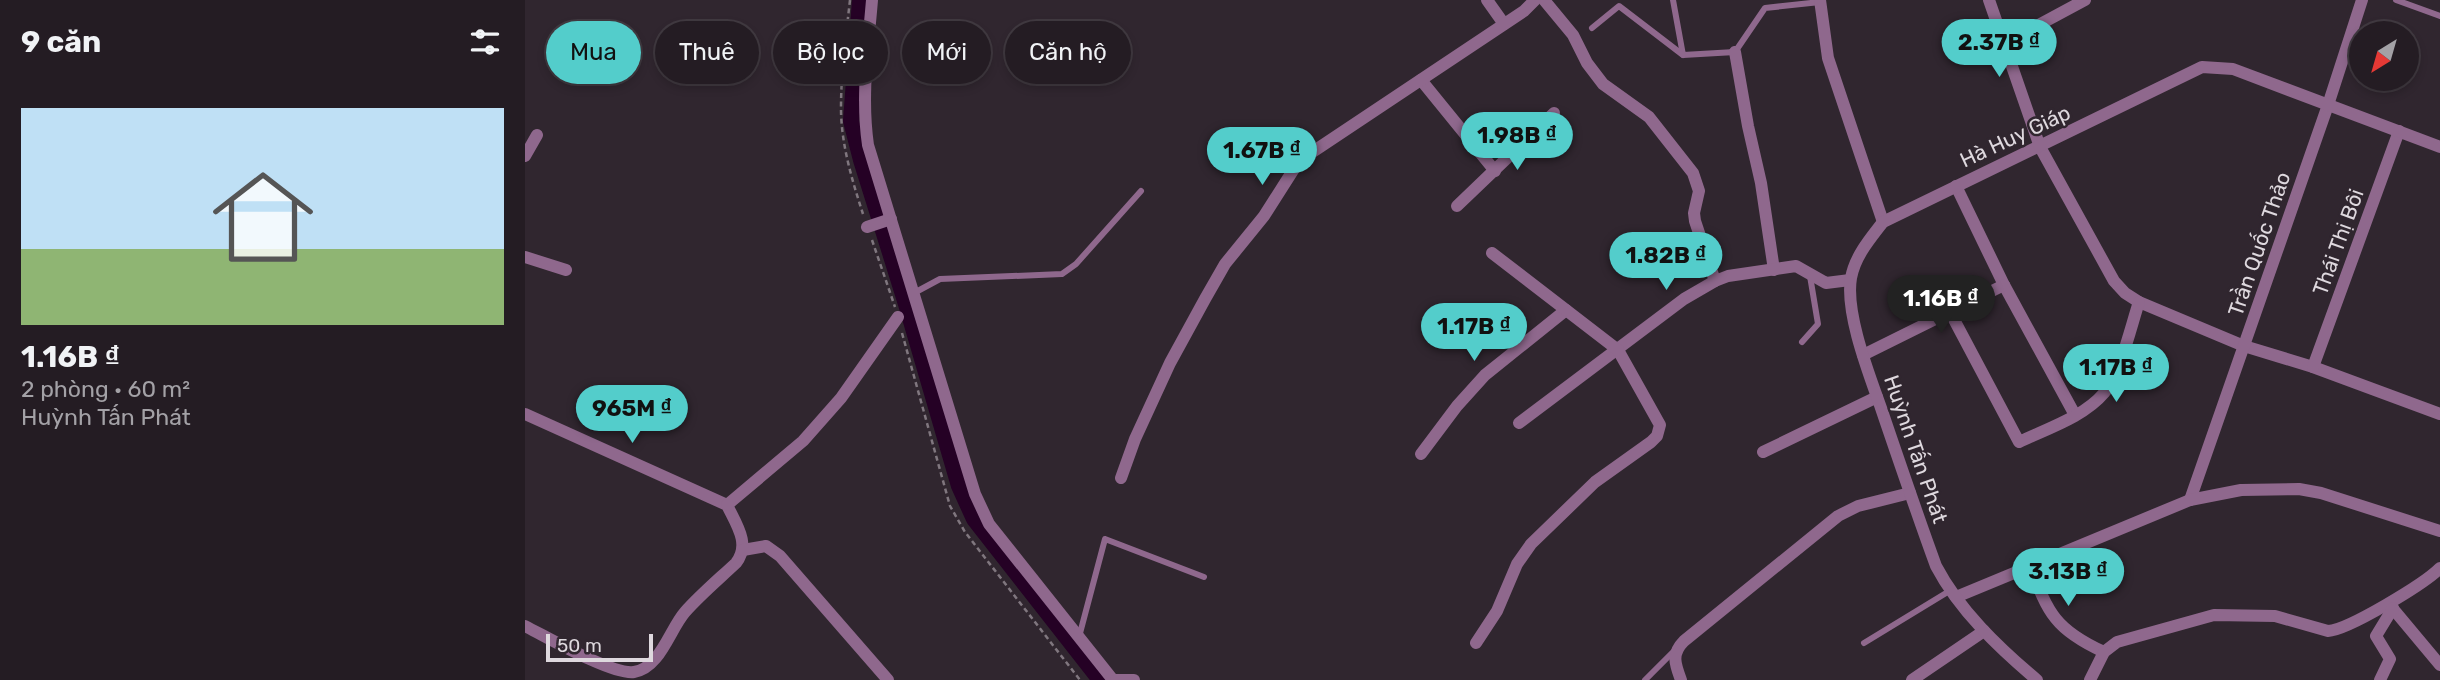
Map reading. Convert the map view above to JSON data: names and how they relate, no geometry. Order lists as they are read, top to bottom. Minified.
{"streets":{"street":["Hà Huy Giáp","Thái Thị Bôi","Trần Quốc Thảo","Huỳnh Tấn Phát"]},"crossings":[["Hà Huy Giáp","Thái Thị Bôi"],["Hà Huy Giáp","Trần Quốc Thảo"]],"scale_bar":"50 m","north":"bottom left","page":{"heading":"9 căn","price":["2.37B ₫","1.98B ₫","1.67B ₫","1.82B ₫","1.16B ₫","1.17B ₫","1.17B ₫","965M ₫","3.13B ₫"],"chip":["Mua","Thuê","Bộ lọc","Mới","Căn hộ"],"list":[{"name":"1.16B ₫","note":"2 phòng · 60 m² · Huỳnh Tấn Phát"}],"scale":"50 m"}}
